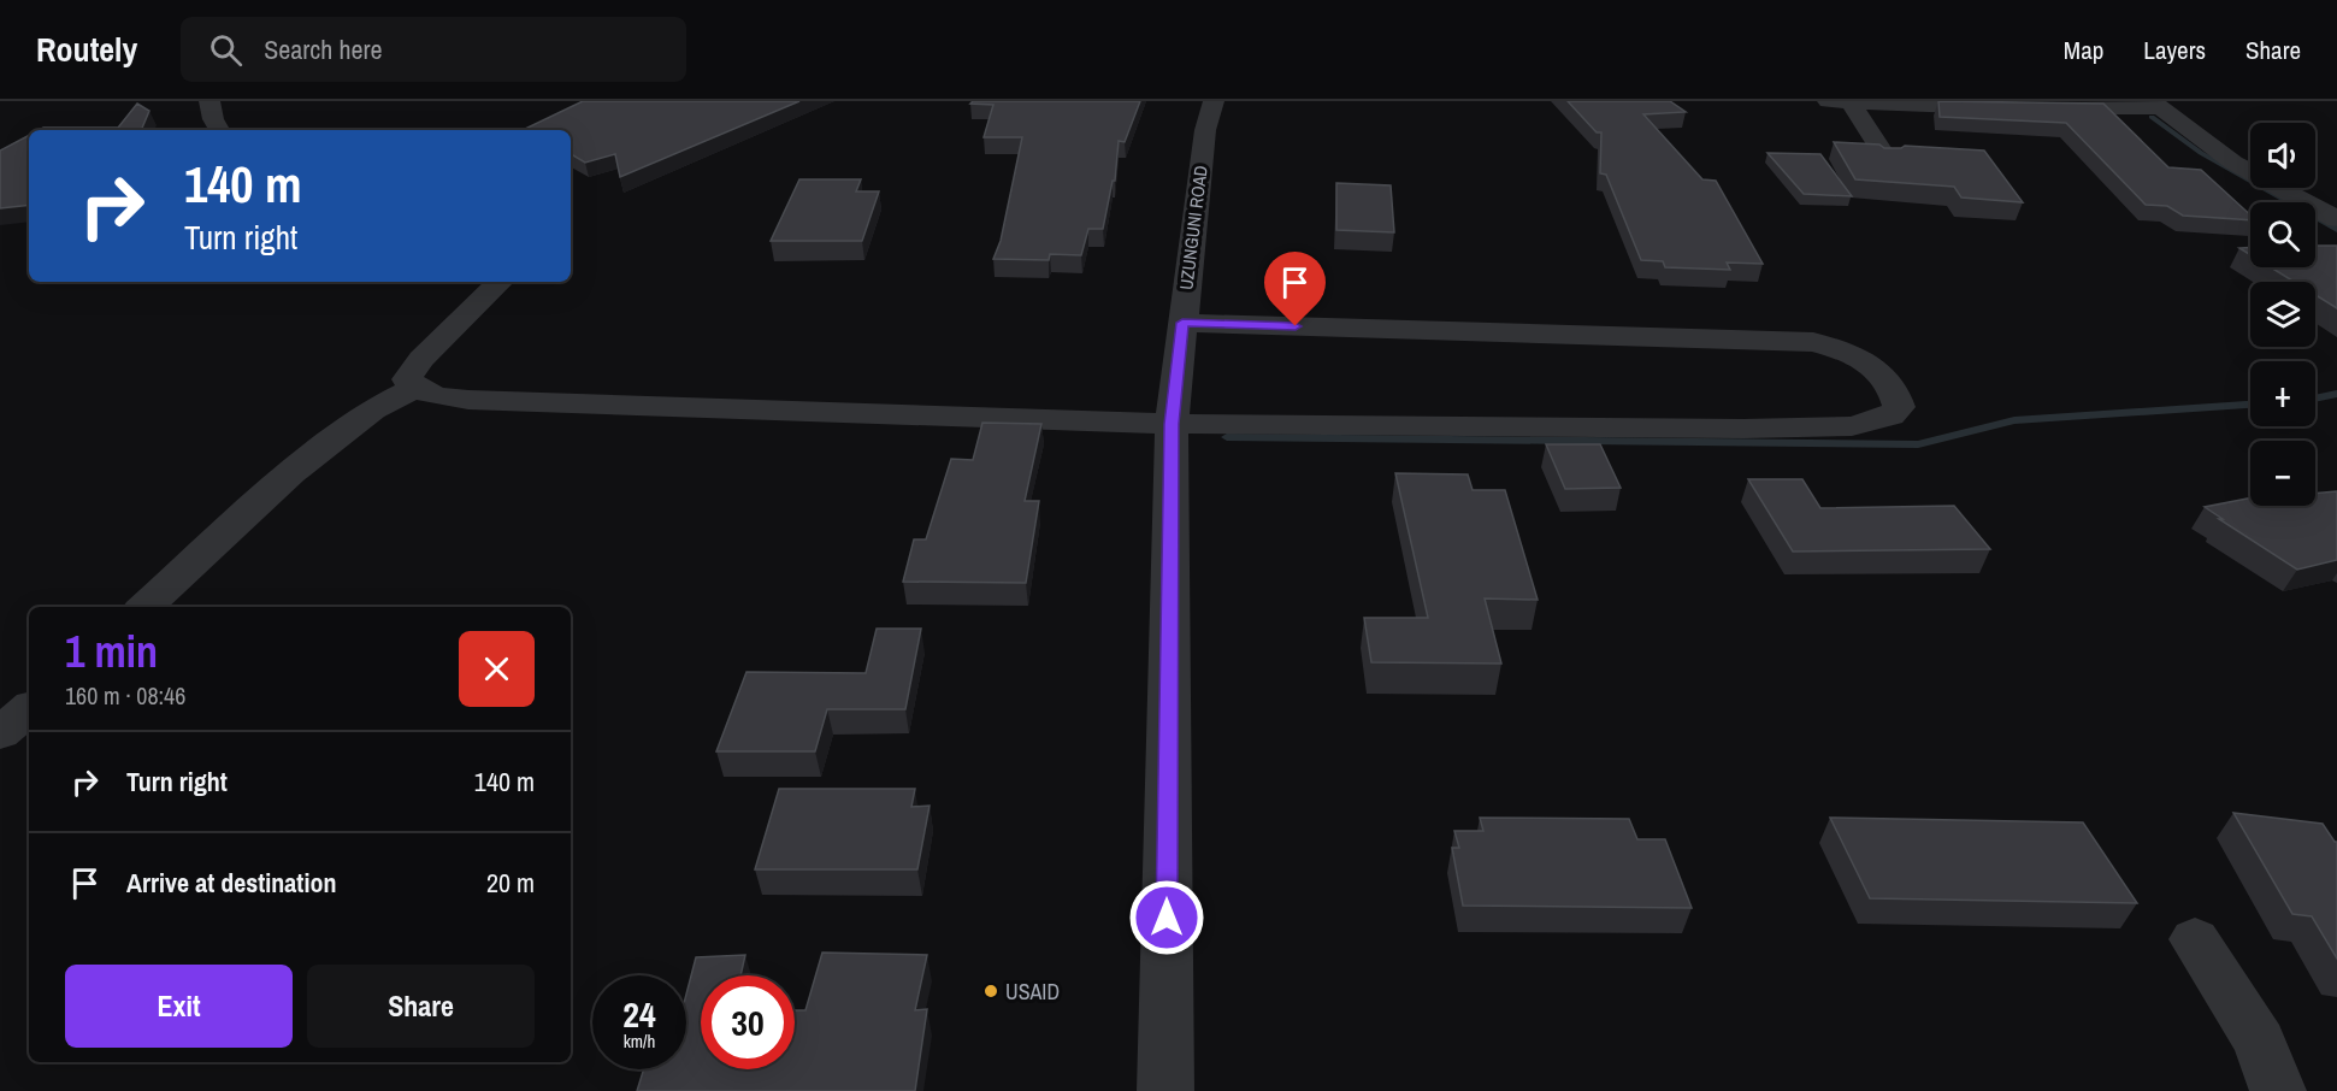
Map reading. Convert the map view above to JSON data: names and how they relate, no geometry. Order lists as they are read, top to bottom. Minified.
{"streets":{"street":["UZUNGUNI ROAD"]},"places":["USAID"],"page":{"header":"Routely","search":"Search here","nav":["Map","Layers","Share"],"map_buttons":["+","−"],"turn":["140 m","Turn right"],"heading":["1 min","160 m · 08:46"],"list":[{"name":"Turn right","value":"140 m"},{"name":"Arrive at destination","value":"20 m"}],"buttons":["Exit","Share"],"speed":"24 km/h","limit":"30"}}
